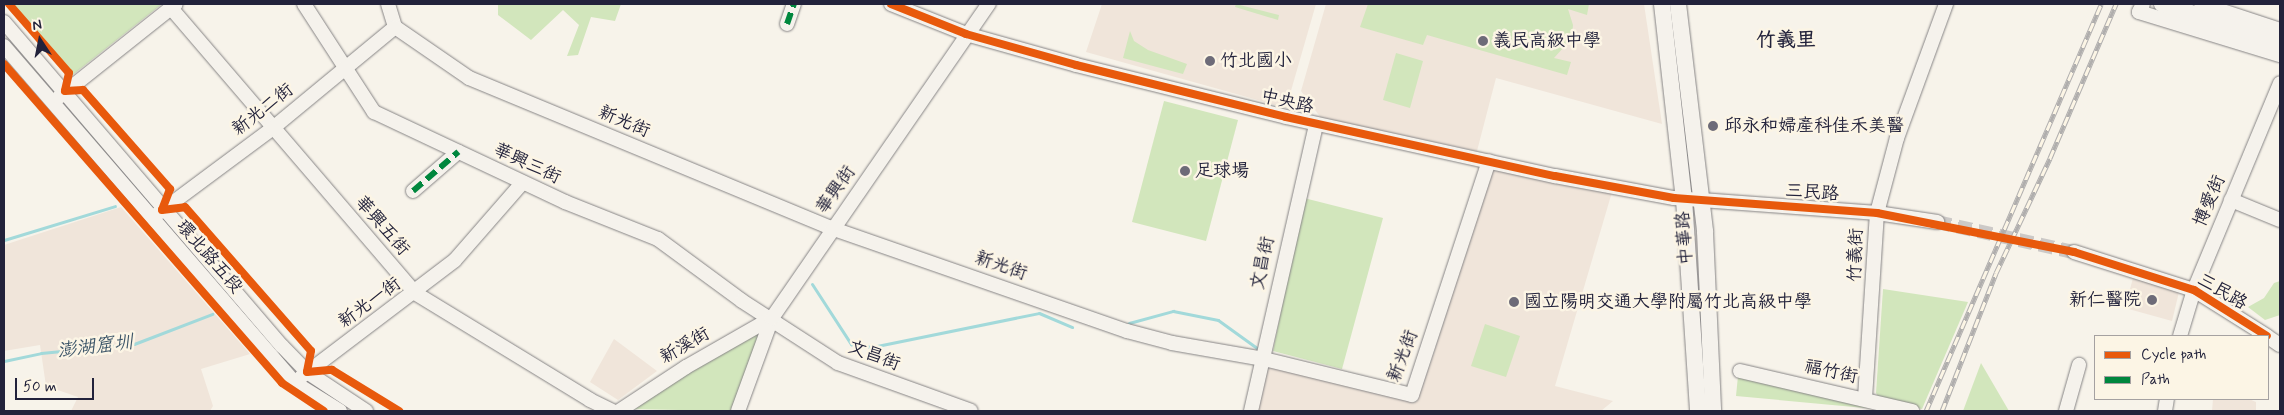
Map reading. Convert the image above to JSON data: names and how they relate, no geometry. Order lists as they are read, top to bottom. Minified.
{"streets":{"main road":["中華路"],"street":["中央路","新光二街","新光街","華興三街","華興街","三民路","博愛街","華興五街","竹義街","環北路五段","文昌街","新光一街","新溪街","福竹街"]},"crossings":[["中央路","新光街"],["中央路","華興街"],["中央路","三民路"],["中央路","中華路"],["中央路","文昌街"],["新光二街","新光街"],["新光二街","華興三街"],["新光二街","華興五街"],["新光二街","環北路五段"],["新光街","華興街"],["新光街","文昌街"],["華興三街","華興街"],["華興三街","文昌街"],["華興三街","新光一街"],["華興三街","新溪街"],["華興街","文昌街"],["華興街","新溪街"],["三民路","博愛街"],["三民路","中華路"],["三民路","竹義街"],["華興五街","新光一街"],["竹義街","福竹街"],["環北路五段","新光一街"],["文昌街","新溪街"]],"districts":["竹義里"],"water":["澎湖窟圳"],"places":["義民高級中學","竹北國小","邱永和婦產科佳禾美醫","足球場","新仁醫院","國立陽明交通大學附屬竹北高級中學"],"legend":["Cycle path","Path"],"scale_bar":"50 m","north":"top"}
